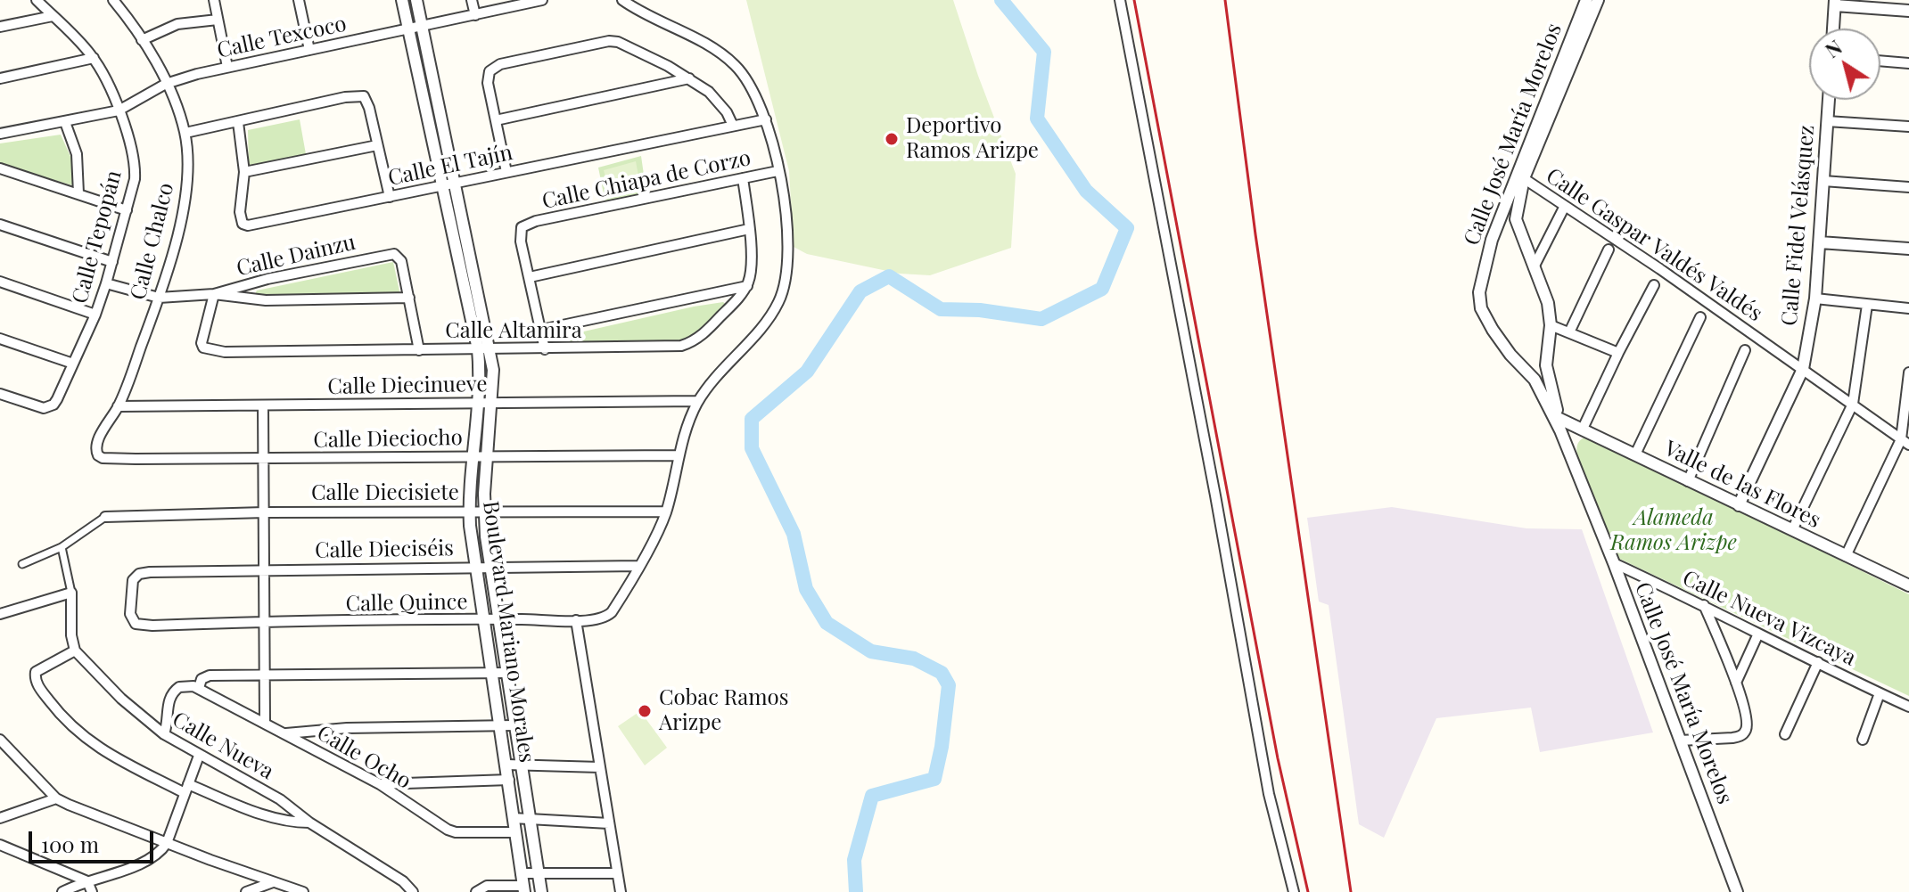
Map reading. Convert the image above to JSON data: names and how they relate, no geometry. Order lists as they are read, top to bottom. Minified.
{"streets":{"street":["Calle Texcoco","Calle José María Morelos","Calle El Tajín","Calle Chiapa de Corzo","Calle Fidel Velásquez","Calle Tepopán","Calle Chalco","Calle Gaspar Valdés Valdés","Calle Dainzu","Calle Altamira","Calle Diecinueve","Calle Dieciocho","Valle de las Flores","Calle Diecisiete","Calle Dieciséis","Calle Quince","Calle Nueva Vizcaya","Boulevard Mariano Morales","Calle Nueva","Calle Ocho"]},"crossings":[["Calle Texcoco","Calle Tepopán"],["Calle Texcoco","Calle Chalco"],["Calle Texcoco","Boulevard Mariano Morales"],["Calle José María Morelos","Calle Gaspar Valdés Valdés"],["Calle José María Morelos","Valle de las Flores"],["Calle José María Morelos","Calle Nueva Vizcaya"],["Calle El Tajín","Calle Quince"],["Calle El Tajín","Boulevard Mariano Morales"],["Calle Chiapa de Corzo","Calle Altamira"],["Calle Chiapa de Corzo","Calle Quince"],["Calle Fidel Velásquez","Calle Gaspar Valdés Valdés"],["Calle Fidel Velásquez","Valle de las Flores"],["Calle Tepopán","Calle Dainzu"],["Calle Chalco","Calle Dainzu"],["Calle Chalco","Calle Diecinueve"],["Calle Chalco","Calle Dieciocho"],["Calle Dainzu","Calle Altamira"],["Calle Altamira","Boulevard Mariano Morales"],["Calle Diecinueve","Calle Quince"],["Calle Diecinueve","Boulevard Mariano Morales"],["Calle Dieciocho","Calle Quince"],["Calle Dieciocho","Boulevard Mariano Morales"],["Calle Diecisiete","Calle Quince"],["Calle Diecisiete","Boulevard Mariano Morales"],["Calle Dieciséis","Calle Quince"],["Calle Dieciséis","Boulevard Mariano Morales"],["Calle Quince","Boulevard Mariano Morales"],["Boulevard Mariano Morales","Calle Ocho"]],"parks":["Alameda Ramos Arizpe"],"places":["Deportivo Ramos Arizpe","Cobac Ramos Arizpe"],"scale_bar":"100 m","north":"top left"}
